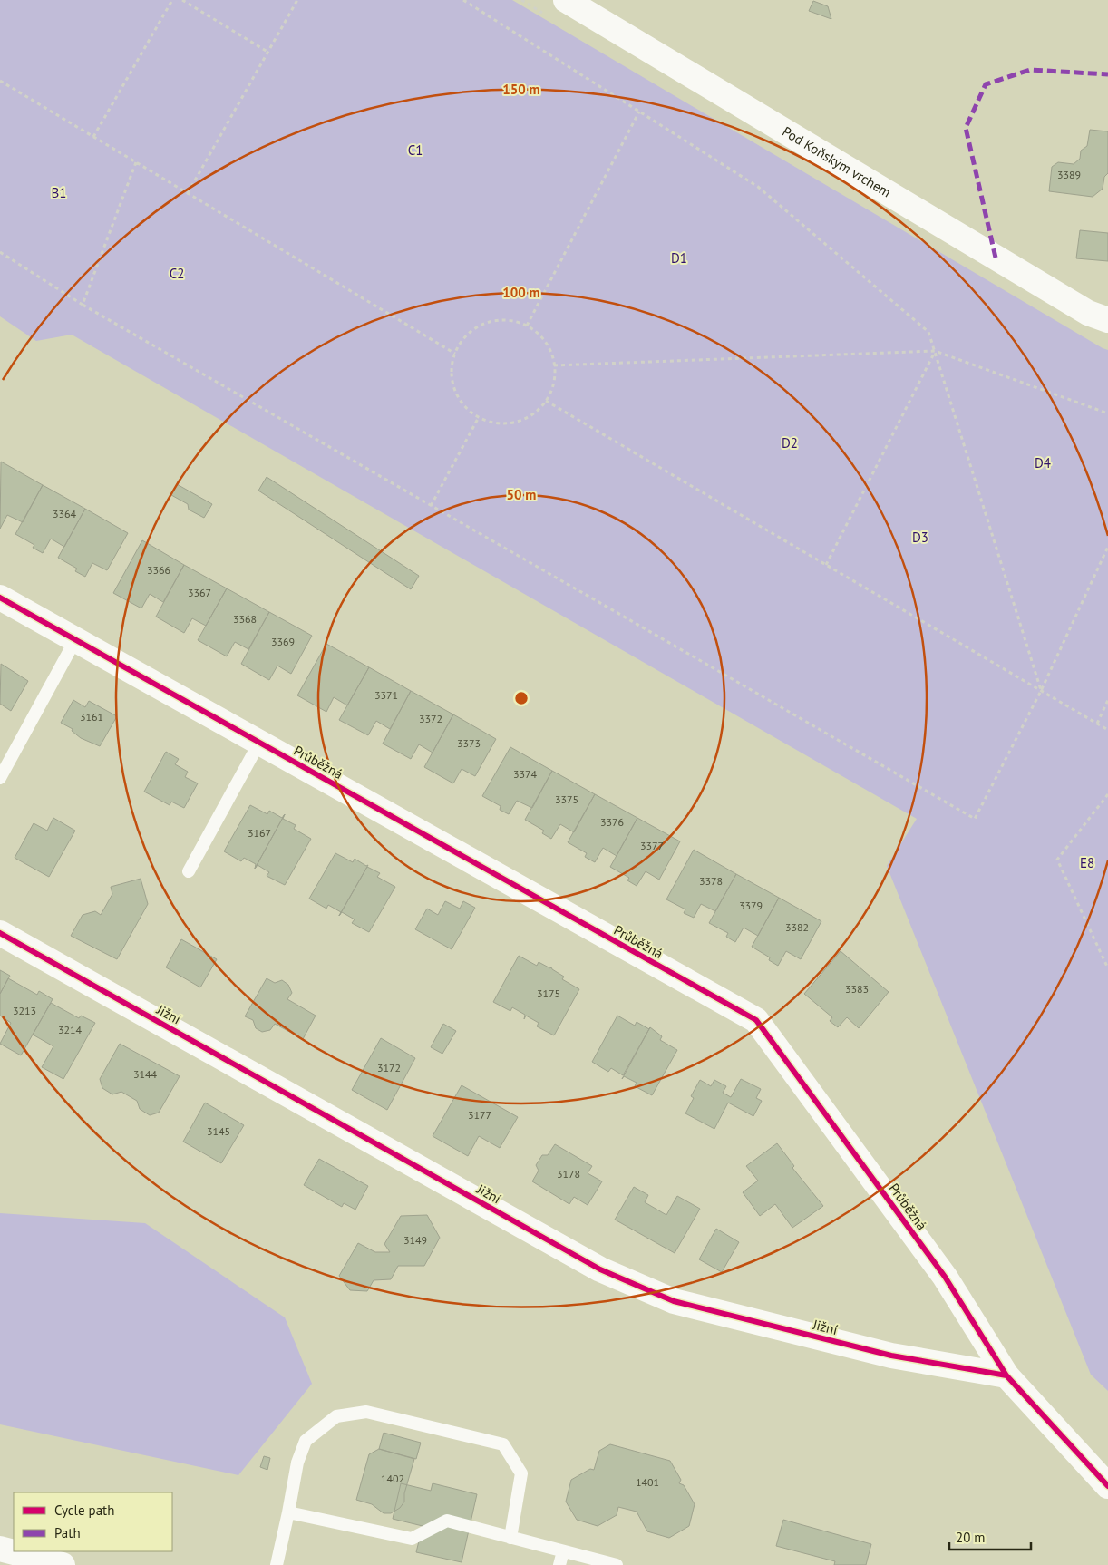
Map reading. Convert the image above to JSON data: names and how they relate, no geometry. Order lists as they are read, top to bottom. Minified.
{"streets":{"street":["Pod Koňským vrchem","Průběžná","Jižní"]},"crossings":[["Průběžná","Jižní"]],"parks":["C1","B1","D1","C2","D2","D4","D3","E8"],"house_numbers":["3389","3364","3366","3367","3368","3369","3371","3161","3372","3373","3374","3375","3376","3167","3377","3378","3379","3382","3383","3175","3213","3214","3172","3144","3177","3145","3178","3149","1402","1401"],"legend":["Cycle path","Path"],"scale_bar":"20 m","rings":["150 m","100 m","50 m"]}
